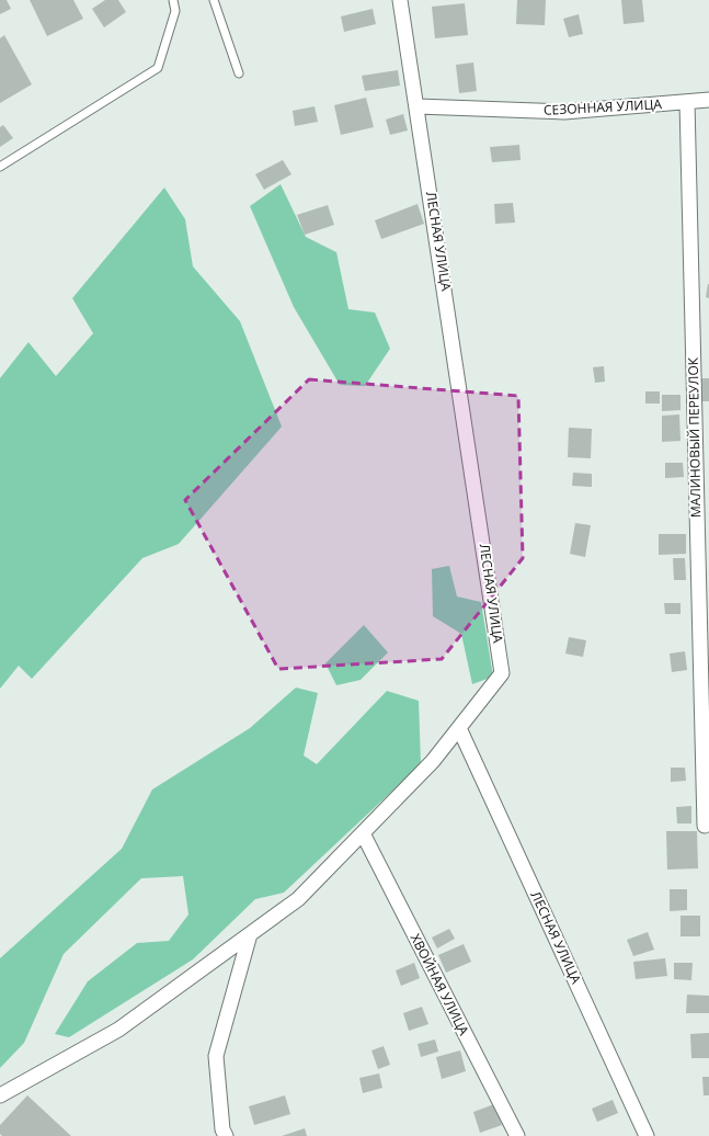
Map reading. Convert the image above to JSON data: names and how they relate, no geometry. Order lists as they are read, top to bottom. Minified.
{"streets":{"street":["СЕЗОННАЯ УЛИЦА","ЛЕСНАЯ УЛИЦА","МАЛИНОВЫЙ ПЕРЕУЛОК","ХВОЙНАЯ УЛИЦА"]},"crossings":[["СЕЗОННАЯ УЛИЦА","ЛЕСНАЯ УЛИЦА"],["СЕЗОННАЯ УЛИЦА","МАЛИНОВЫЙ ПЕРЕУЛОК"]]}
